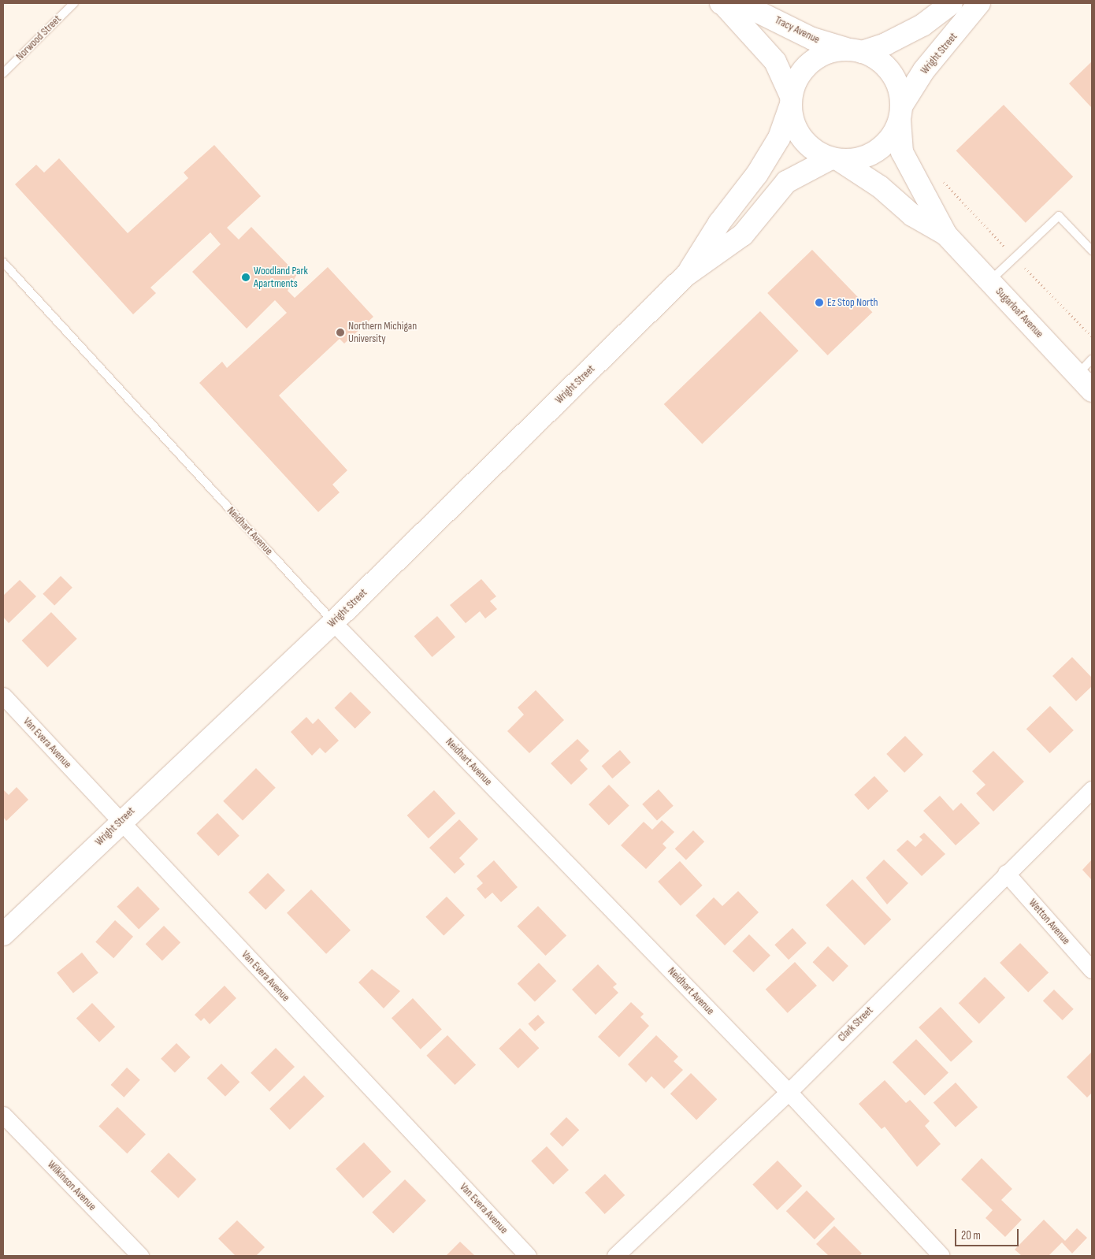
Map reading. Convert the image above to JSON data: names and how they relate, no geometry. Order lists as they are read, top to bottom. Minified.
{"streets":{"main road":["Tracy Avenue","Wright Street","Sugarloaf Avenue"],"street":["Neidhart Avenue","Van Evera Avenue","Wetton Avenue","Clark Street","Wilkinson Avenue"],"lane":["Norwood Street"]},"crossings":[["Tracy Avenue","Wright Street"],["Tracy Avenue","Sugarloaf Avenue"],["Wright Street","Sugarloaf Avenue"],["Wright Street","Neidhart Avenue"],["Wright Street","Van Evera Avenue"],["Neidhart Avenue","Clark Street"],["Wetton Avenue","Clark Street"]],"places":["Woodland Park Apartments","Ez Stop North","Northern Michigan University"],"scale_bar":"20 m"}
